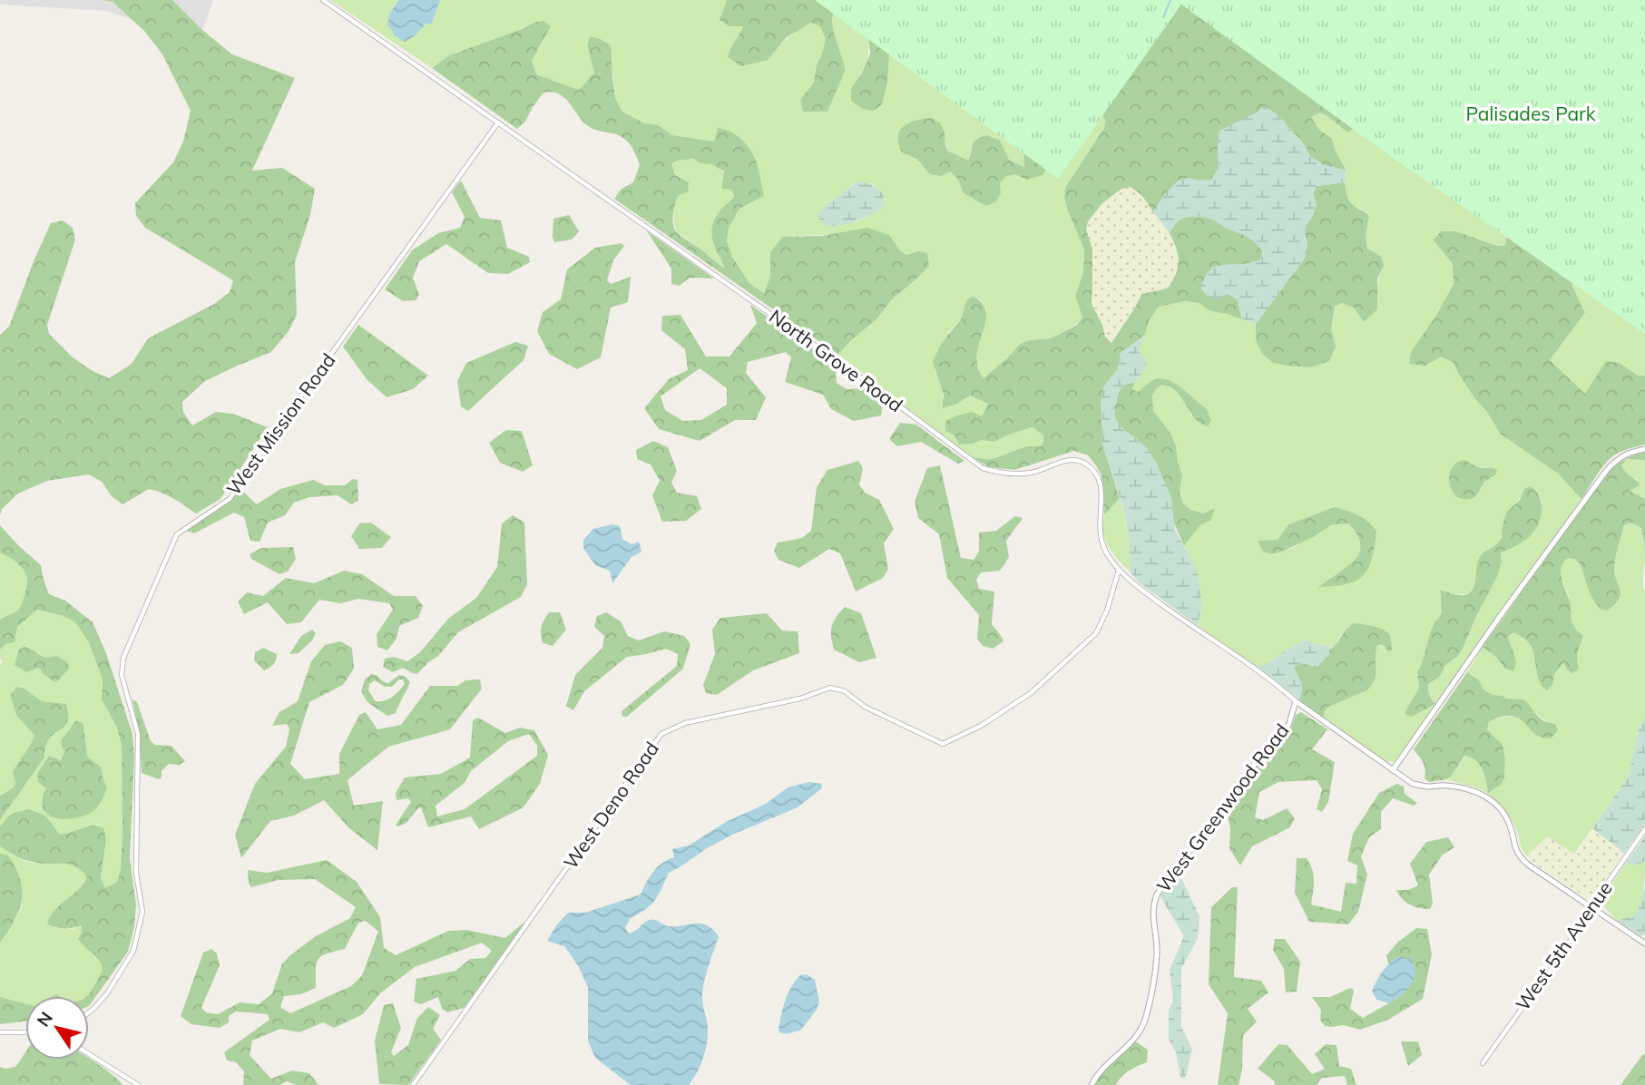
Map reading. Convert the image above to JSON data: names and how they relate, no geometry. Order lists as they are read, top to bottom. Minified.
{"streets":{"street":["North Grove Road","West Mission Road","West Deno Road","West Greenwood Road","West 5th Avenue"]},"crossings":[["North Grove Road","West Mission Road"],["North Grove Road","West Deno Road"],["North Grove Road","West Greenwood Road"]],"parks":["Palisades Park"],"north":"top left"}
